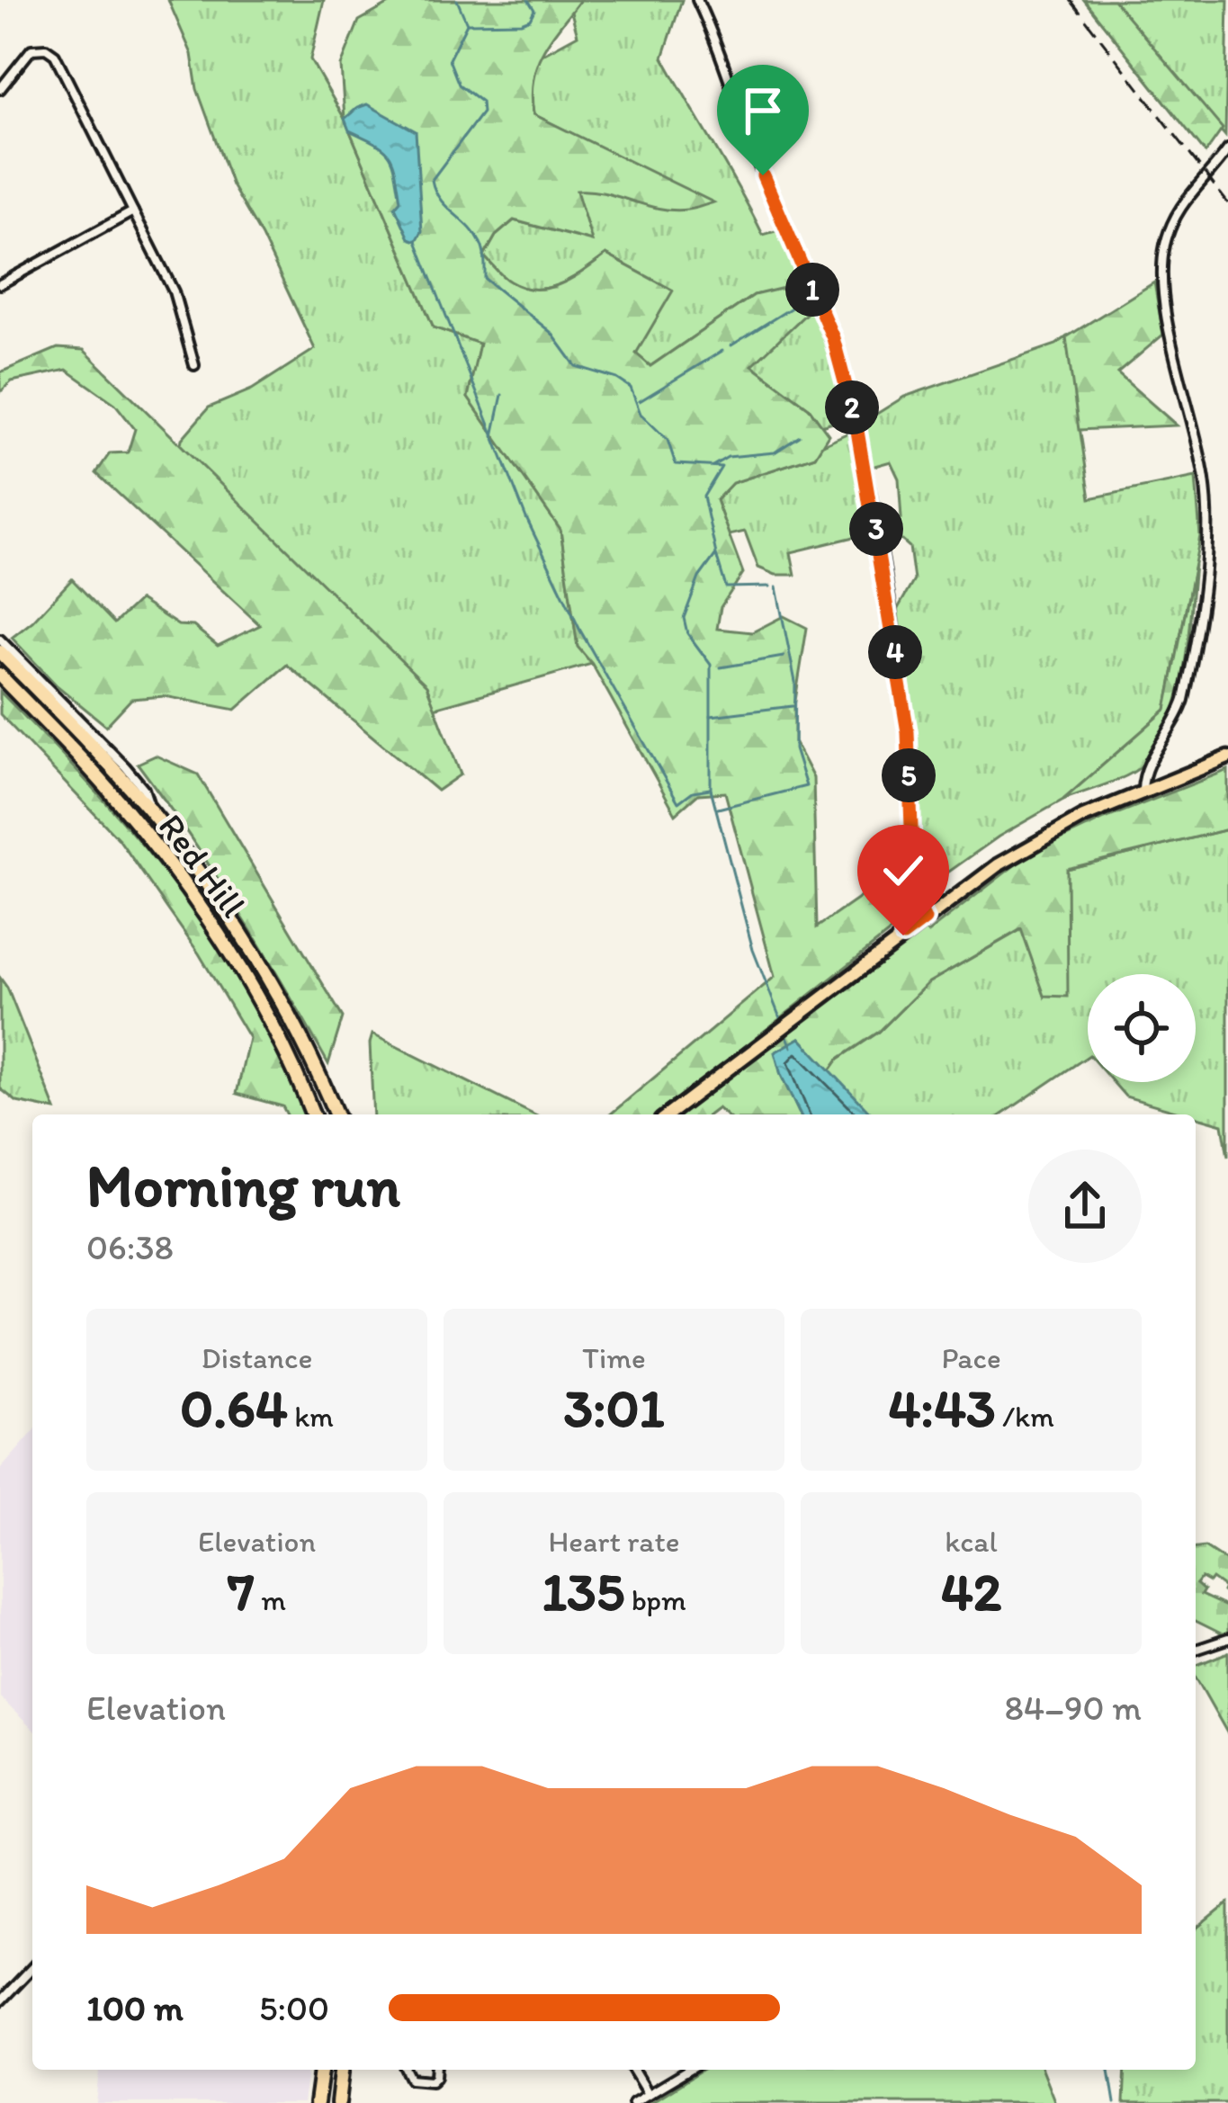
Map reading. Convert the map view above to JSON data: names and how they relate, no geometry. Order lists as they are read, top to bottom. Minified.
{"streets":{"highway":["Red Hill"]},"page":{"pins":["1","2","3","4","5"],"heading":["Morning run","06:38"],"stats":[["Distance","0.64 km"],["Time","3:01"],["Pace","4:43 /km"],["Elevation","7 m"],["Heart rate","135 bpm"],["kcal","42"]],"chart":["Elevation","84–90 m"],"list":[{"name":"100 m","note":"5:00"}]}}
